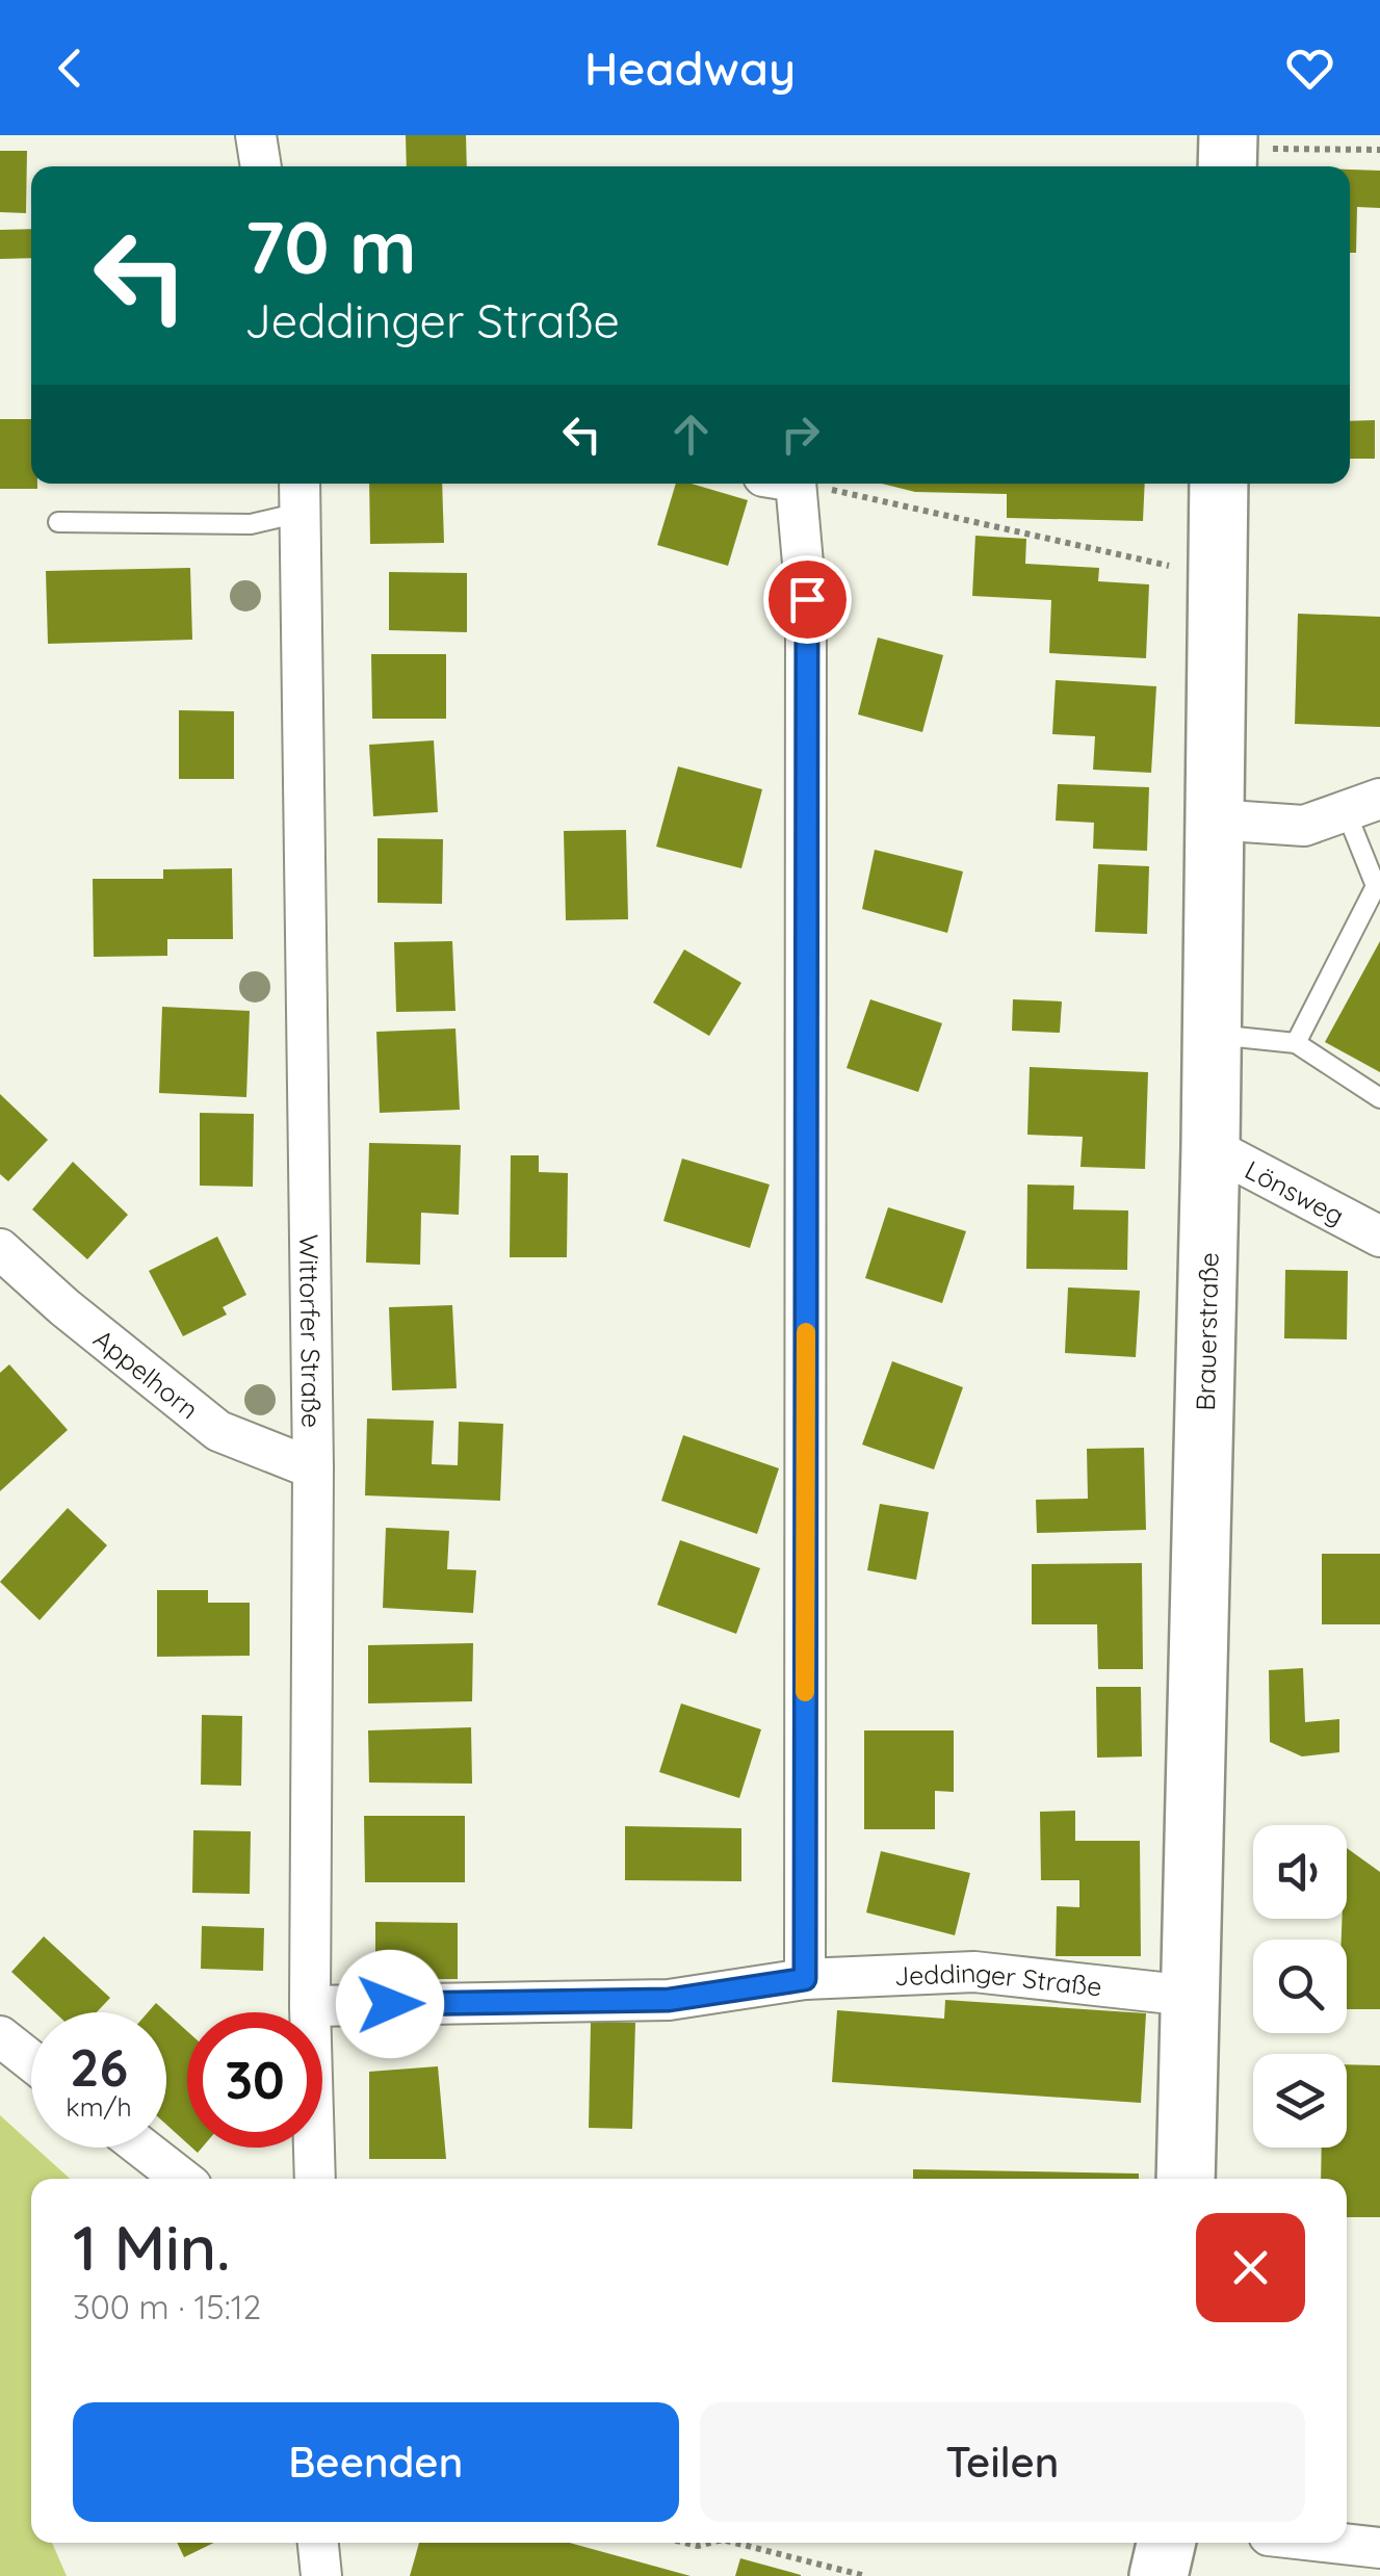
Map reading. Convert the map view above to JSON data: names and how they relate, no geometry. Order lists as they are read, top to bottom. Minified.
{"streets":{"main road":["Brauerstraße"],"street":["Lönsweg","Wittorfer Straße","Appelhorn","Jeddinger Straße"]},"crossings":[["Lönsweg","Brauerstraße"],["Wittorfer Straße","Appelhorn"],["Wittorfer Straße","Jeddinger Straße"],["Brauerstraße","Jeddinger Straße"]],"page":{"header":"Headway","turn":["70 m","Jeddinger Straße"],"speed":"26 km/h","limit":"30","heading":["1 Min.","300 m · 15:12"],"buttons":["Beenden","Teilen"]}}
